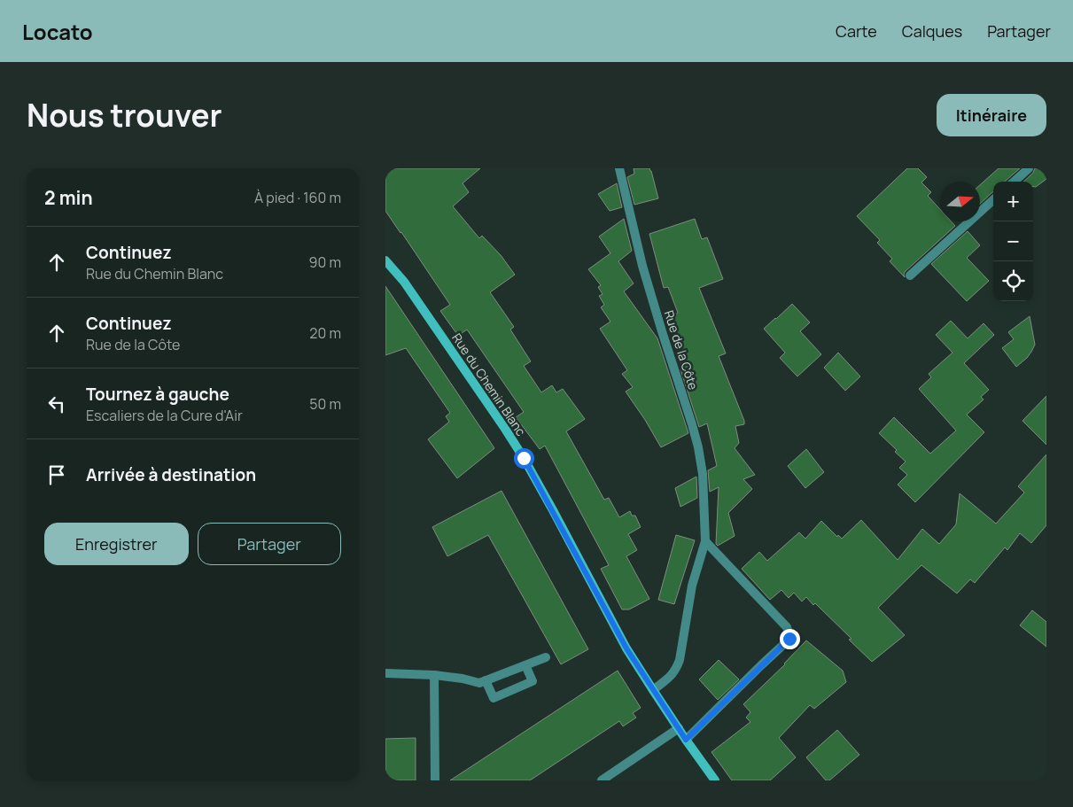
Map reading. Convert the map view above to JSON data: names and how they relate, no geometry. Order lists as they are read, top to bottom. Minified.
{"streets":{"street":["Rue de la Côte","Rue du Chemin Blanc"]},"crossings":[["Rue de la Côte","Rue du Chemin Blanc"]],"north":"right","page":{"header":"Locato","nav":["Carte","Calques","Partager"],"title":"Nous trouver","buttons":["Itinéraire",["Enregistrer","Partager"]],"heading":["2 min","À pied · 160 m"],"map_buttons":["+","−"],"list":[["Continuez","Rue du Chemin Blanc","90 m"],["Continuez","Rue de la Côte","20 m"],["Tournez à gauche","Escaliers de la Cure d'Air","50 m"],"Arrivée à destination"]}}
